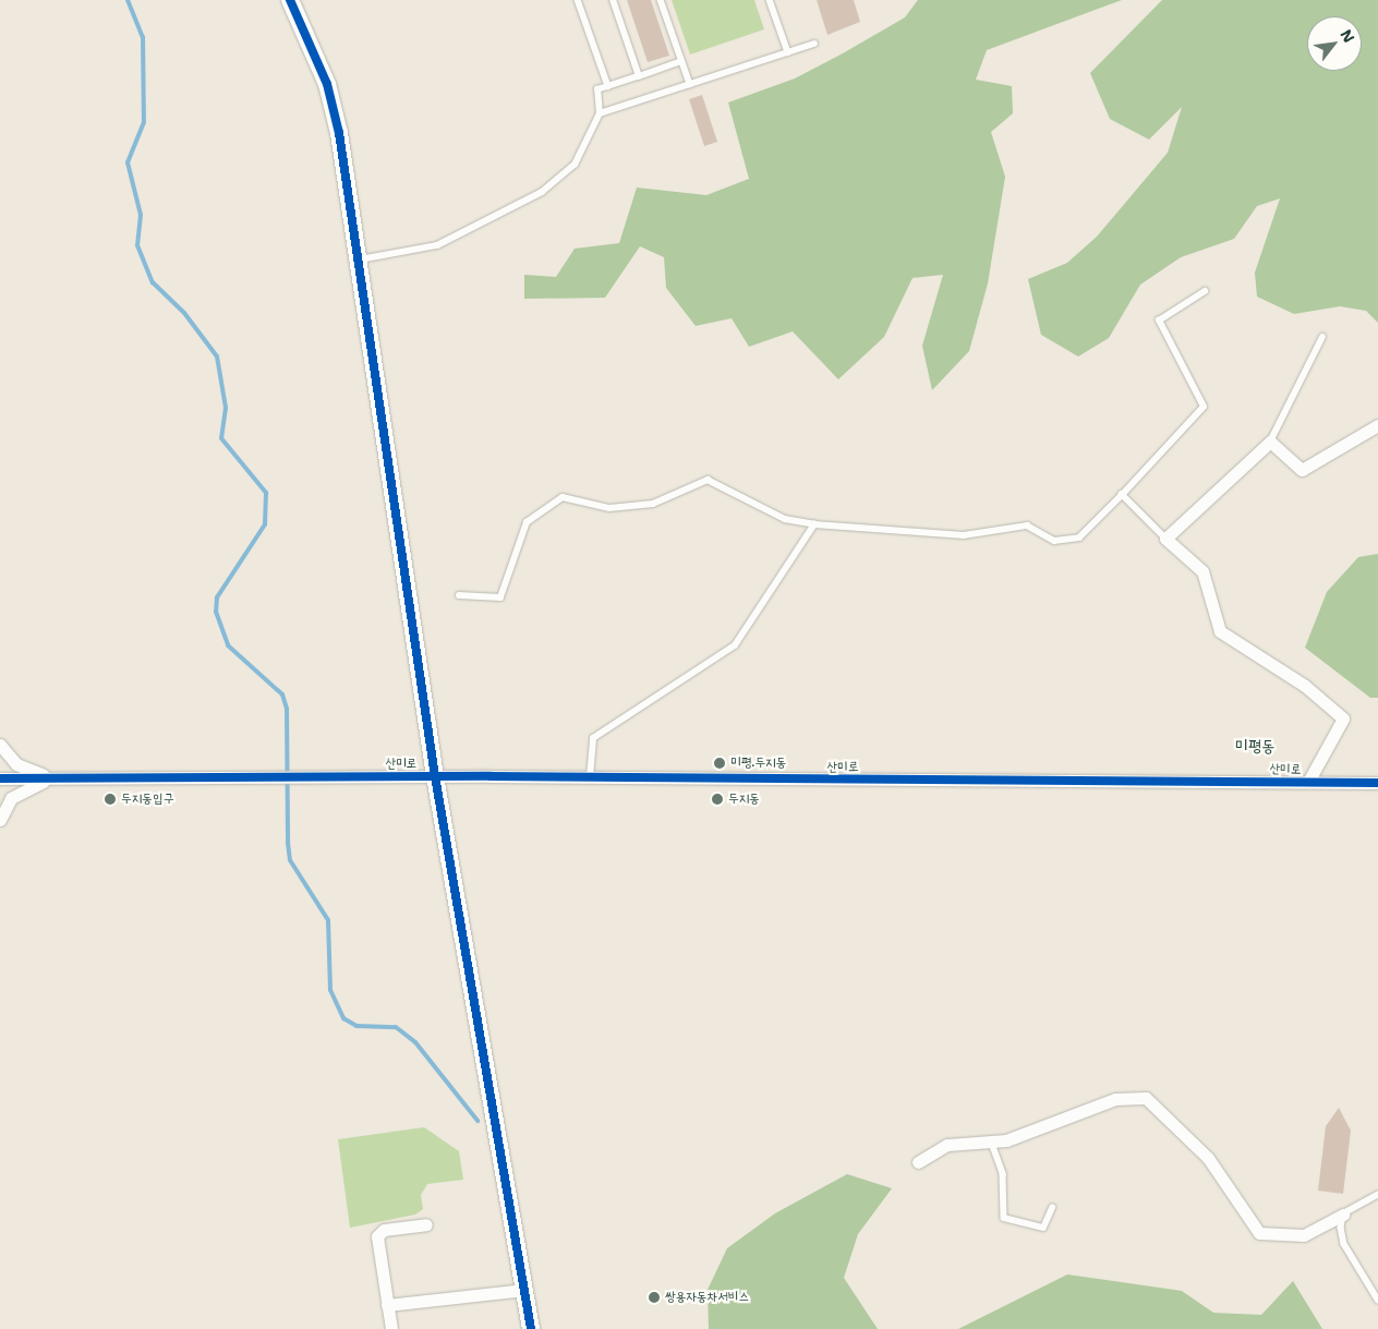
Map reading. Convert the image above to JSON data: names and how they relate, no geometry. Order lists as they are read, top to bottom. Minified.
{"streets":{"street":["산미로"]},"districts":["미평동"],"places":["미평.두지동","두지동입구","두지동","쌍용자동차서비스"],"north":"top right"}
